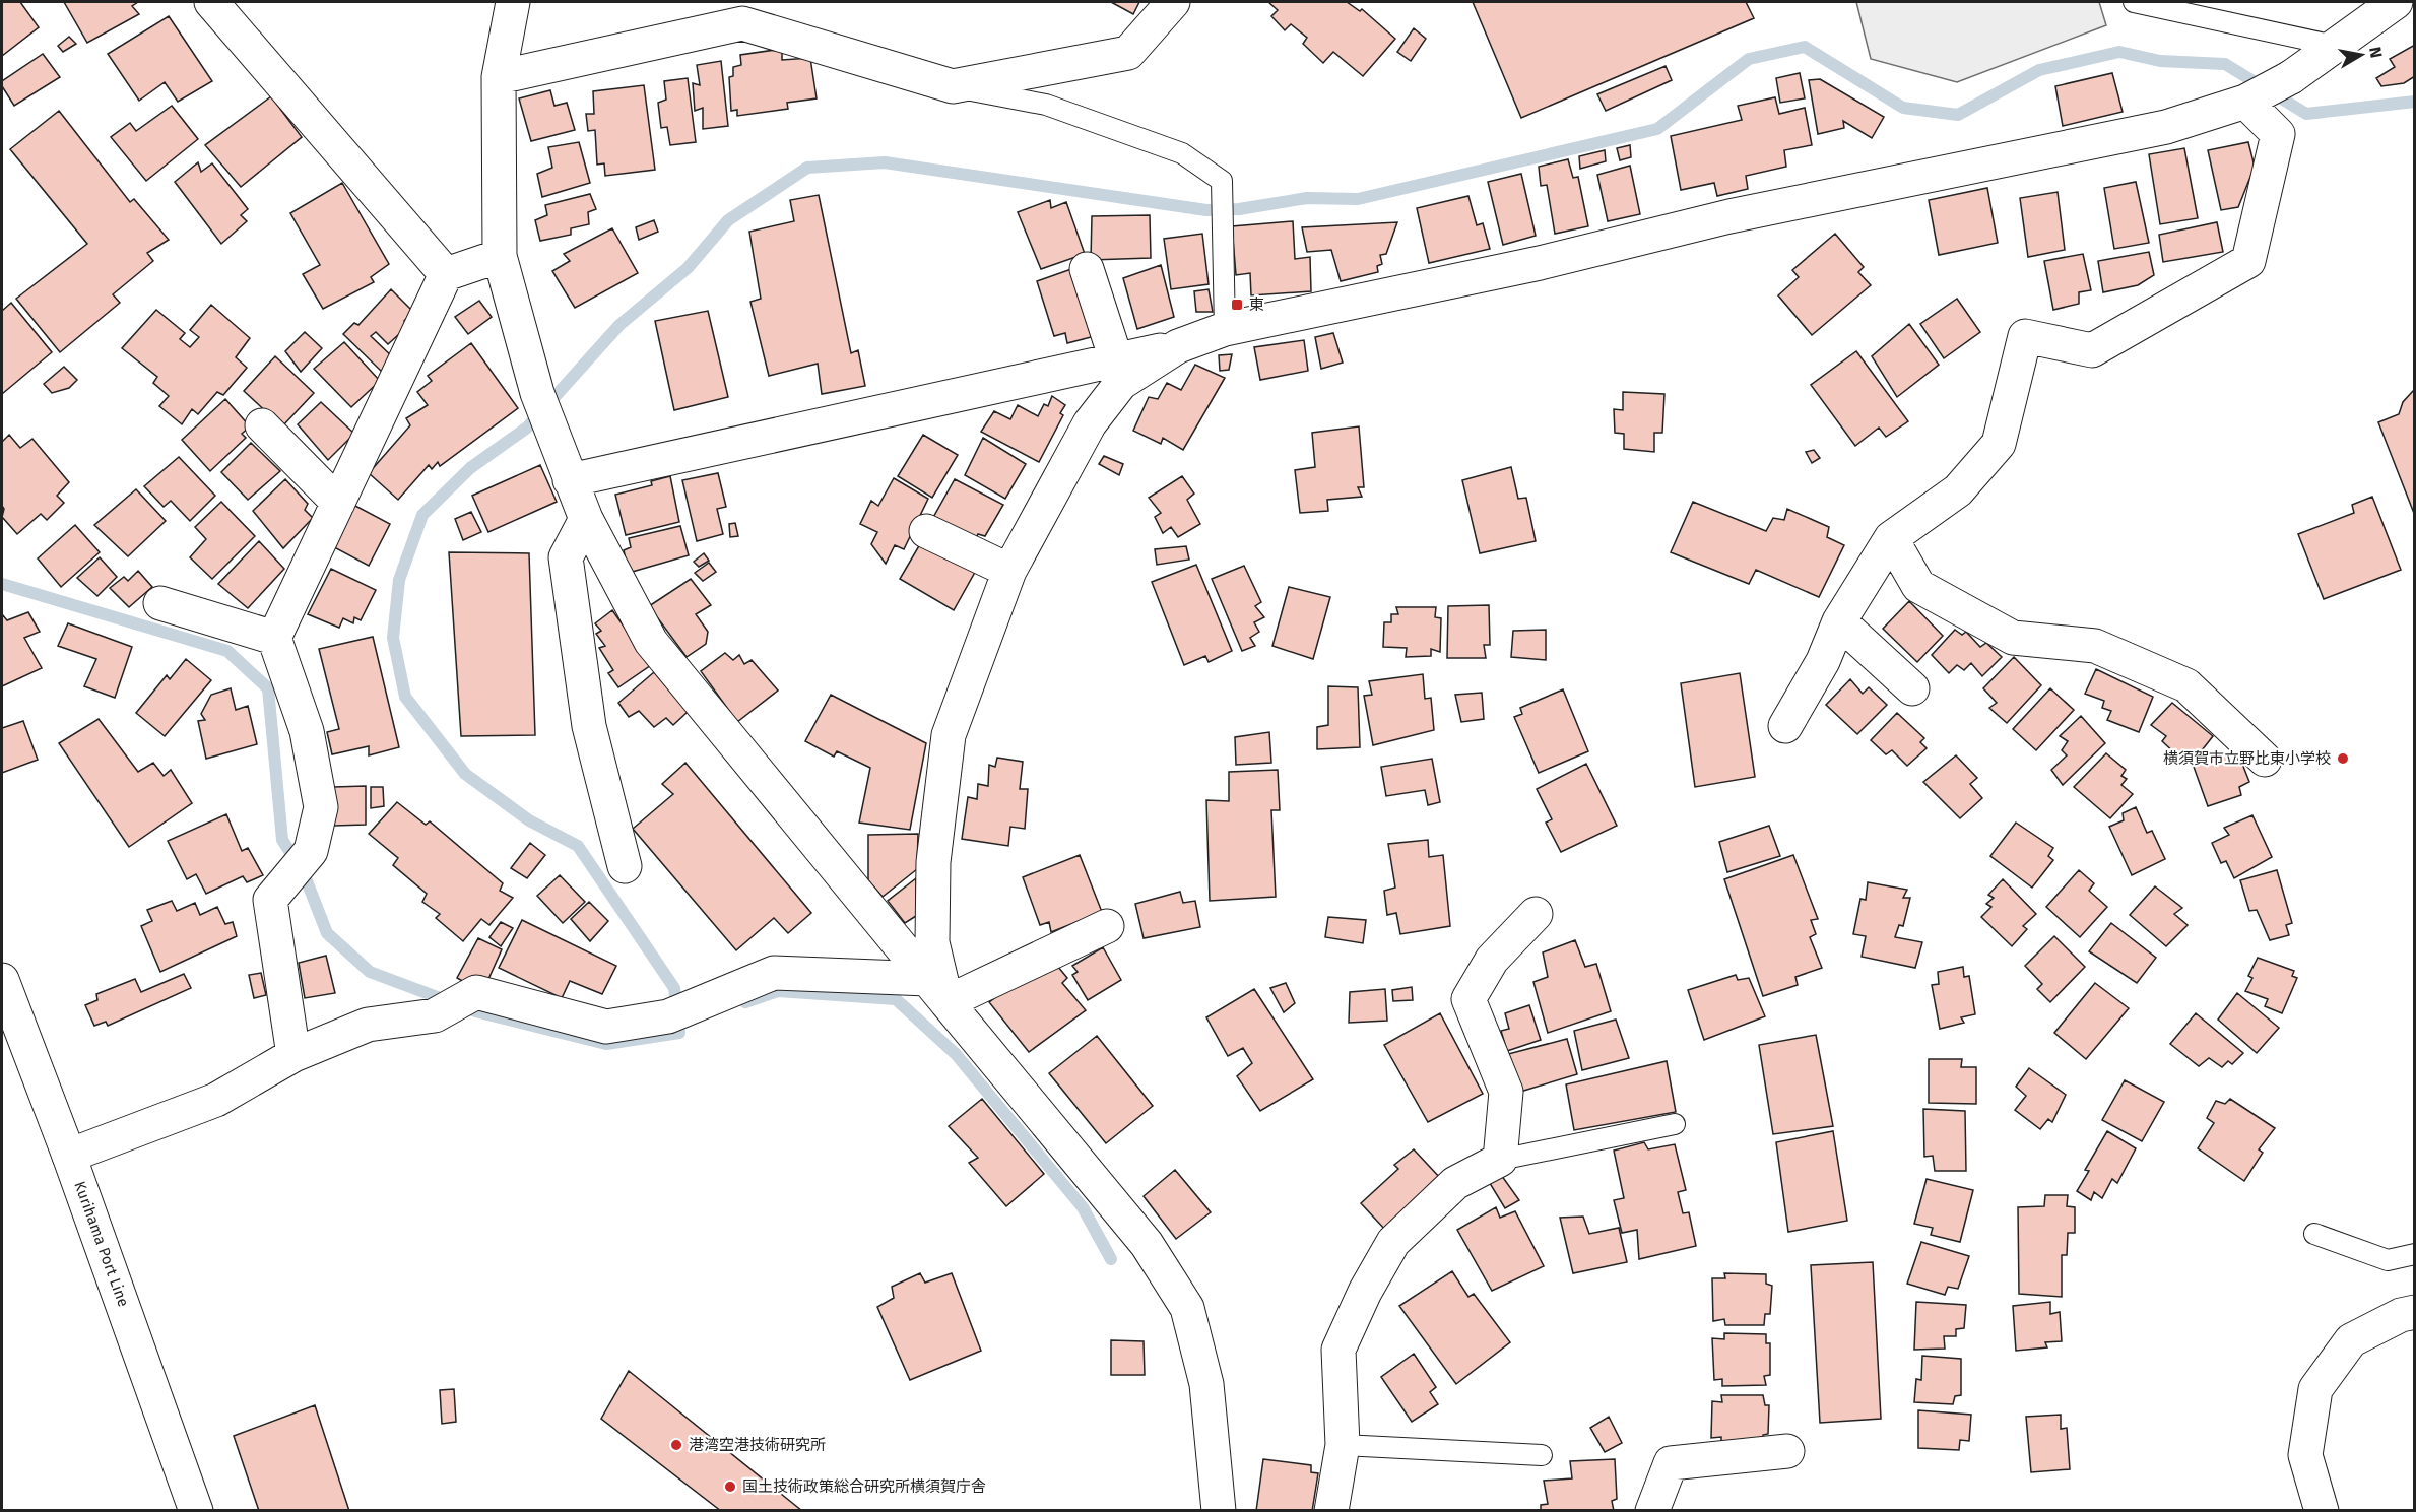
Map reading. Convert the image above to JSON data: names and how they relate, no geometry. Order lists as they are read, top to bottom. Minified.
{"streets":{"street":["Kurihama Port Line"]},"places":{"transit":["東"],"other":["横須賀市立野比東小学校","港湾空港技術研究所","国土技術政策総合研究所横須賀庁舎"]},"north":"right"}
